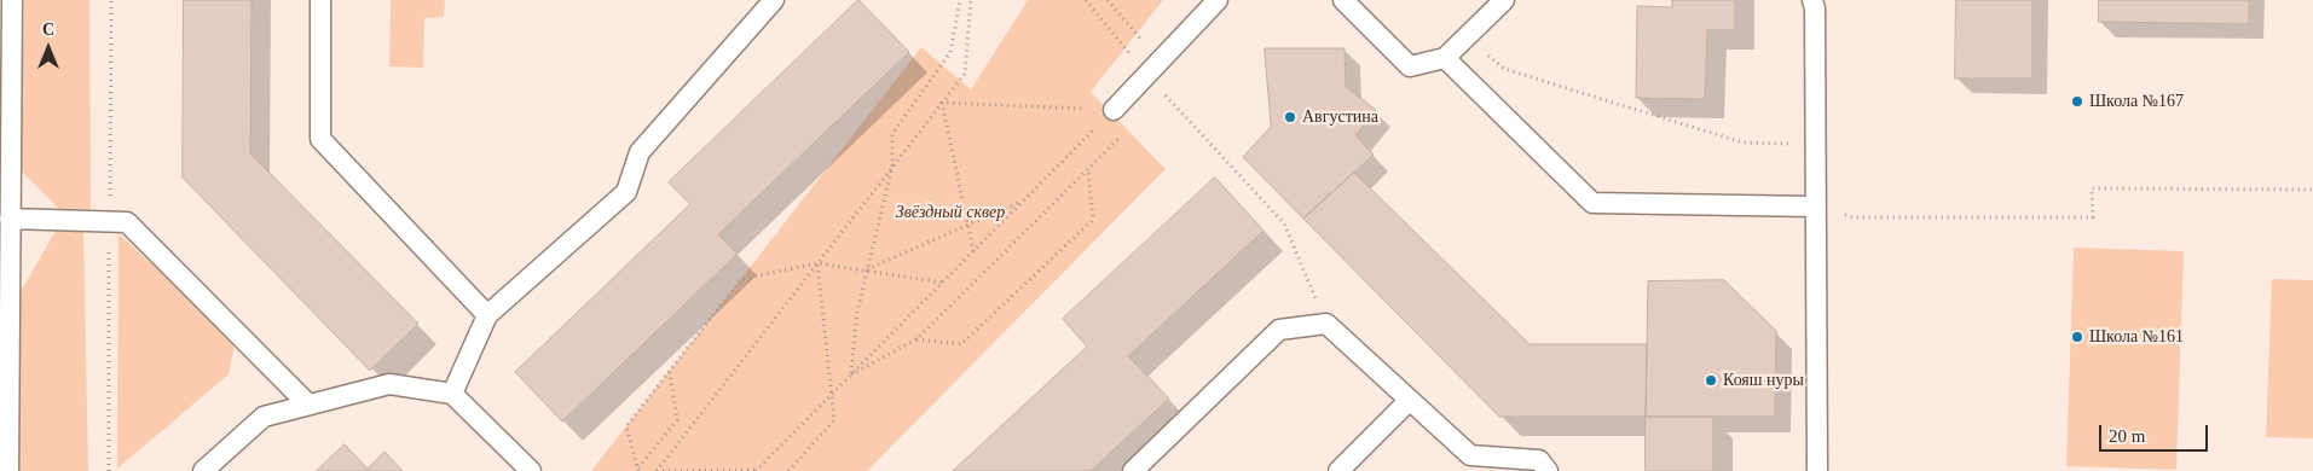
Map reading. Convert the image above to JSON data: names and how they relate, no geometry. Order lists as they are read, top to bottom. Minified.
{"parks":["Звёздный сквер"],"places":["Школа №167","Августина","Школа №161","Кояш нуры"],"scale_bar":"20 m","north":"top"}
